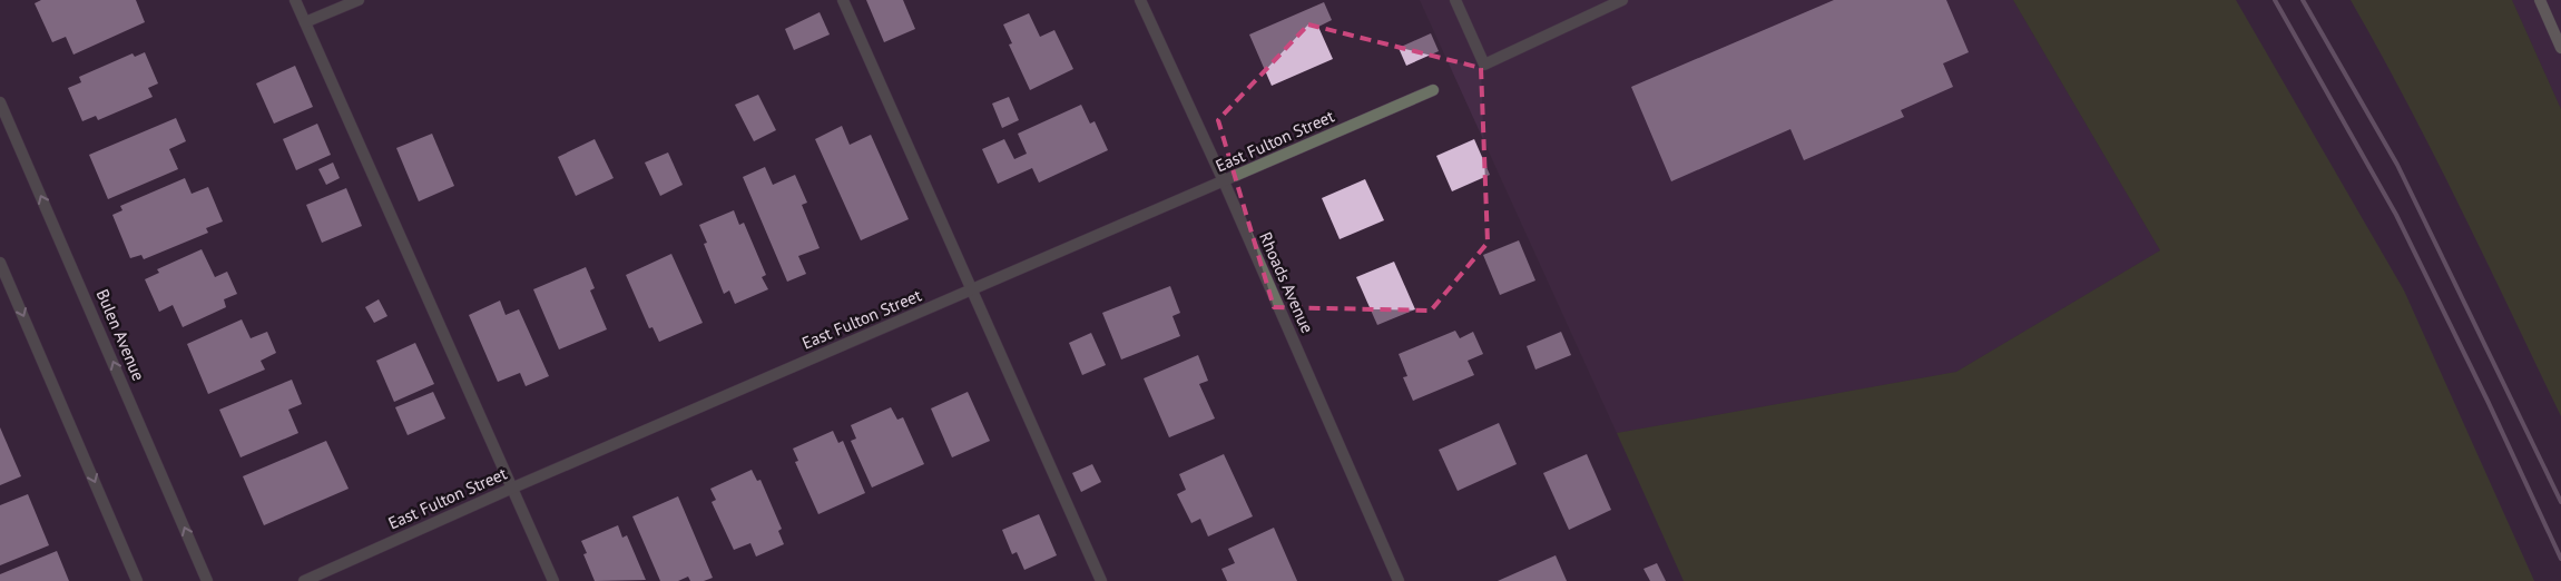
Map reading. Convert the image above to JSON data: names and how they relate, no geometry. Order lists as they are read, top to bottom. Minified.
{"streets":{"street":["East Fulton Street","Rhoads Avenue","Bulen Avenue"]},"crossings":[["East Fulton Street","Rhoads Avenue"]]}
